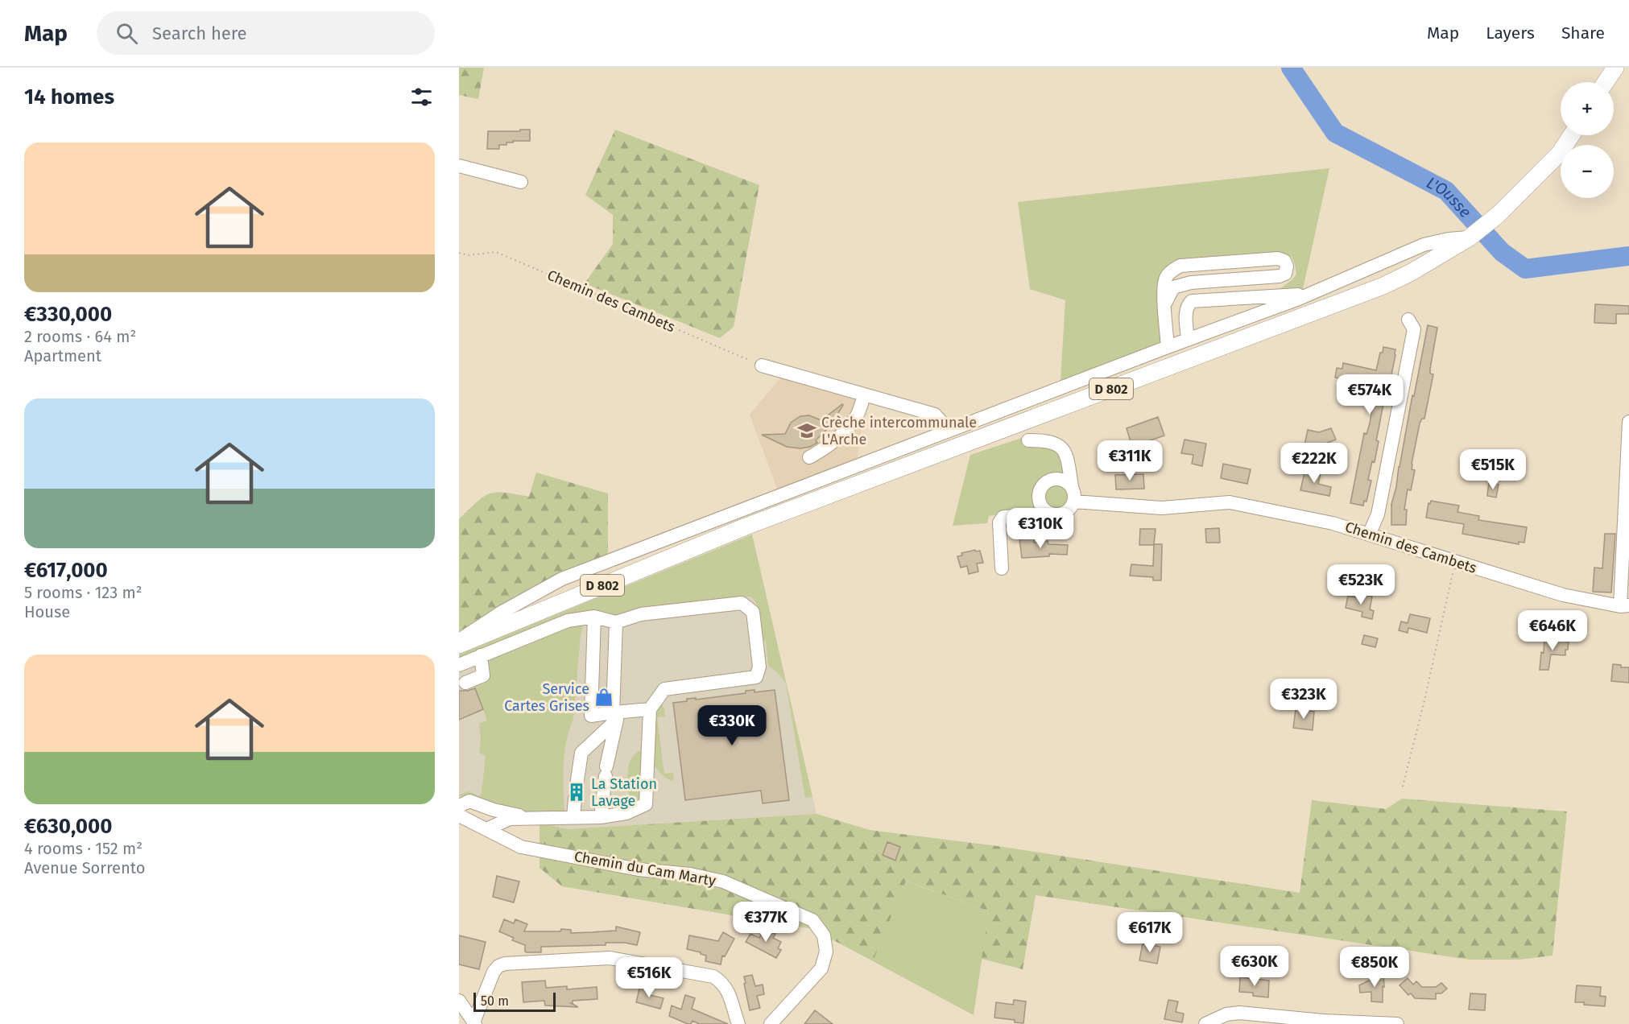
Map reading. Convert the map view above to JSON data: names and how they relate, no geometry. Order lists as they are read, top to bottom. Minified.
{"streets":{"main road":["D 802"],"street":["Chemin des Cambets","Chemin du Cam Marty"]},"water":["L'Ousse"],"places":{"school or university":["Crèche intercommunale L'Arche"],"shop":["Service Cartes Grises"],"building":["La Station Lavage"]},"scale_bar":"50 m","page":{"header":"Map","search":"Search here","nav":["Map","Layers","Share"],"heading":"14 homes","map_buttons":["+","−"],"list":[{"name":"€330,000","note":"2 rooms · 64 m² · Apartment"},{"name":"€617,000","note":"5 rooms · 123 m² · House"},{"name":"€630,000","note":"4 rooms · 152 m² · Avenue Sorrento"}],"price":["€574K","€311K","€222K","€515K","€310K","€523K","€646K","€323K","€330K","€377K","€617K","€630K","€850K","€516K"],"scale":"50 m"}}
